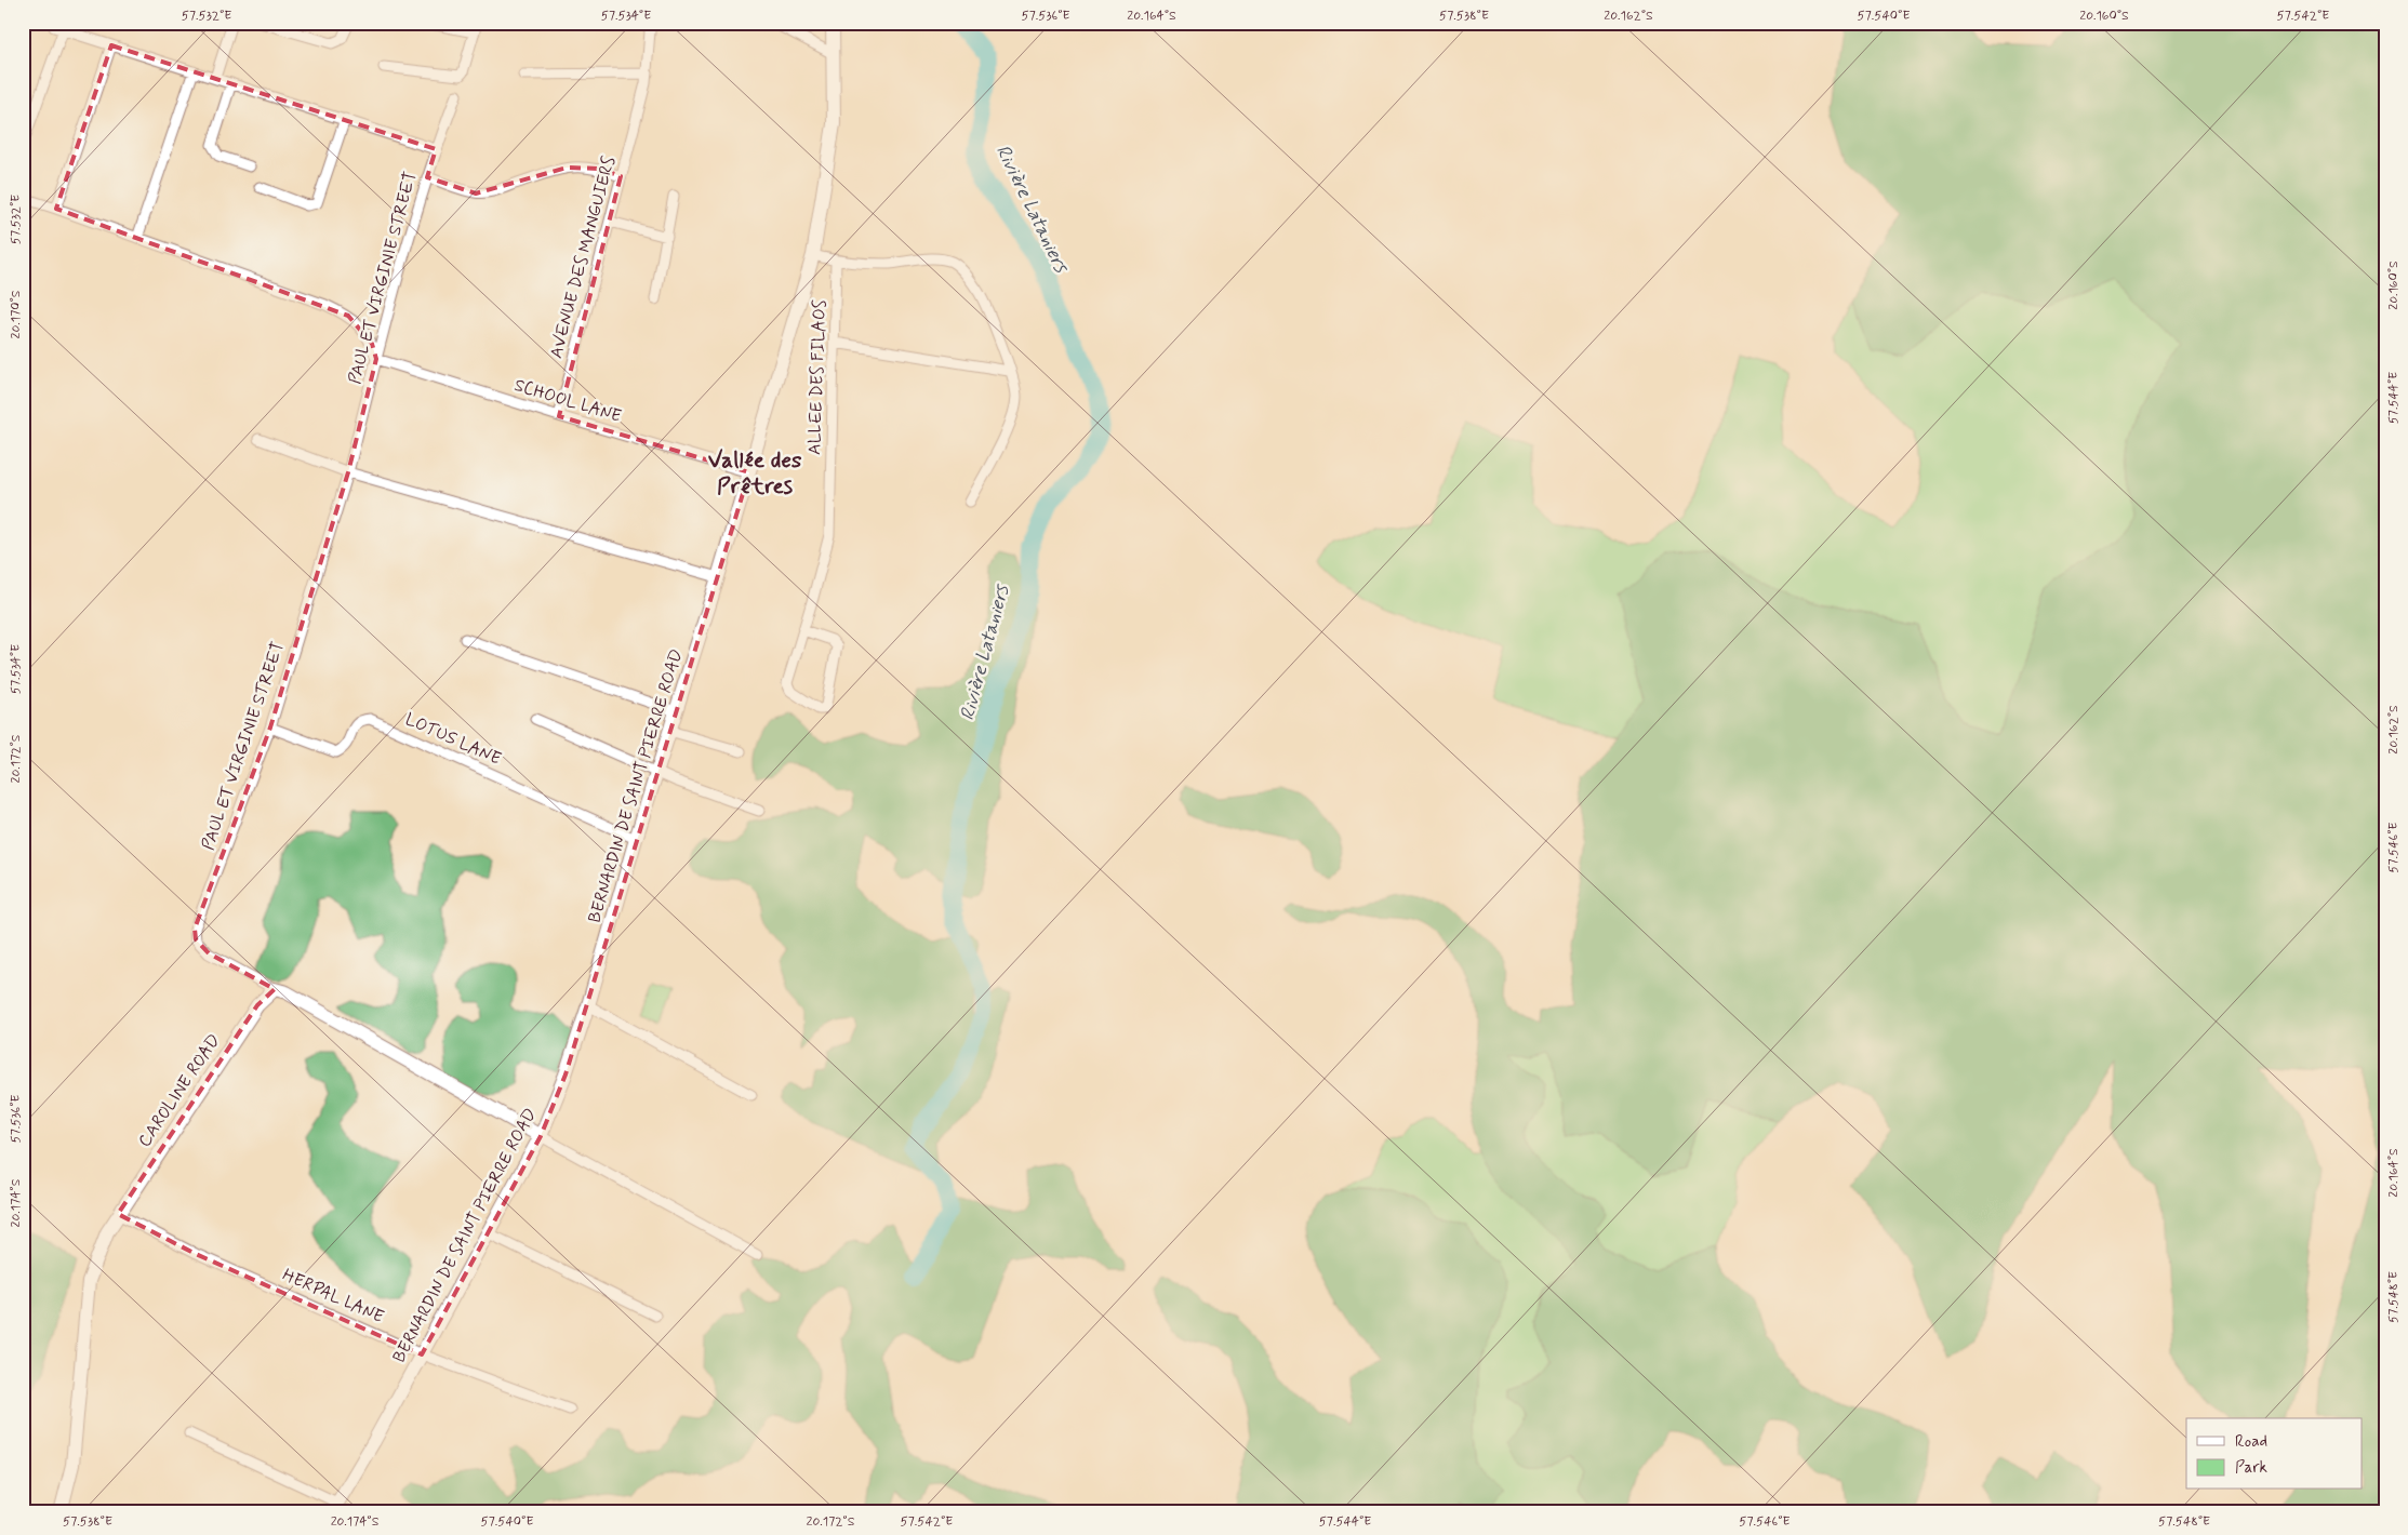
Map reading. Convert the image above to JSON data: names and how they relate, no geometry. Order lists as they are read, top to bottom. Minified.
{"streets":{"main road":["BERNARDIN DE SAINT PIERRE ROAD","CAROLINE ROAD"],"street":["AVENUE DES MANGUIERS","PAUL ET VIRGINIE STREET","ALLEE DES FILAOS","SCHOOL LANE","LOTUS LANE","HERPAL LANE"]},"crossings":[["AVENUE DES MANGUIERS","SCHOOL LANE"],["PAUL ET VIRGINIE STREET","SCHOOL LANE"],["PAUL ET VIRGINIE STREET","LOTUS LANE"],["PAUL ET VIRGINIE STREET","CAROLINE ROAD"],["SCHOOL LANE","BERNARDIN DE SAINT PIERRE ROAD"],["LOTUS LANE","BERNARDIN DE SAINT PIERRE ROAD"],["BERNARDIN DE SAINT PIERRE ROAD","HERPAL LANE"],["CAROLINE ROAD","HERPAL LANE"]],"districts":["Vallée des Prêtres"],"water":["Rivière Lataniers"],"legend":["Road","Park"],"coordinates":["57.532°E","57.534°E","57.536°E","20.164°S","57.538°E","20.162°S","57.540°E","20.160°S","57.542°E","20.170°S","57.544°E","20.172°S","57.546°E","20.174°S","57.548°E"]}
